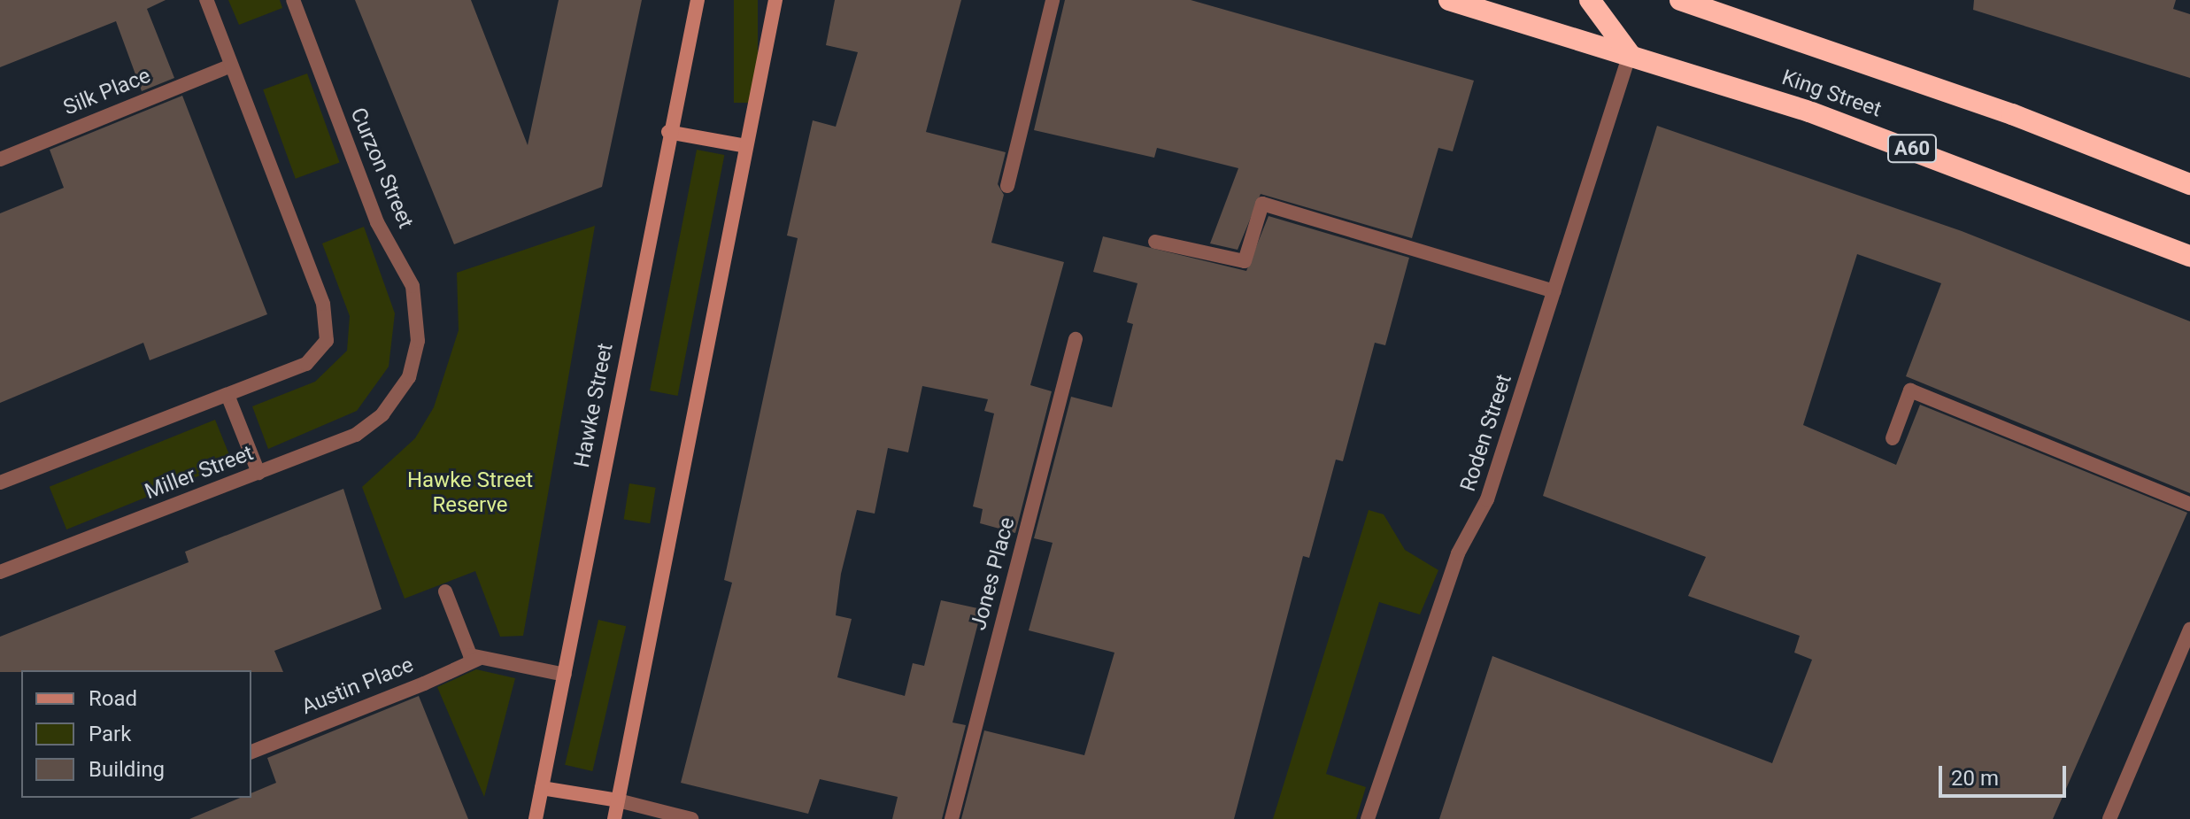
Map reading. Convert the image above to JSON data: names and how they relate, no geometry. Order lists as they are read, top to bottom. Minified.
{"streets":{"highway":["King Street","A60"],"street":["Silk Place","Curzon Street","Hawke Street","Roden Street","Miller Street","Jones Place","Austin Place"]},"crossings":[["King Street","Roden Street"],["Curzon Street","Miller Street"]],"parks":["Hawke Street Reserve"],"legend":["Road","Park","Building"],"scale_bar":"20 m"}
